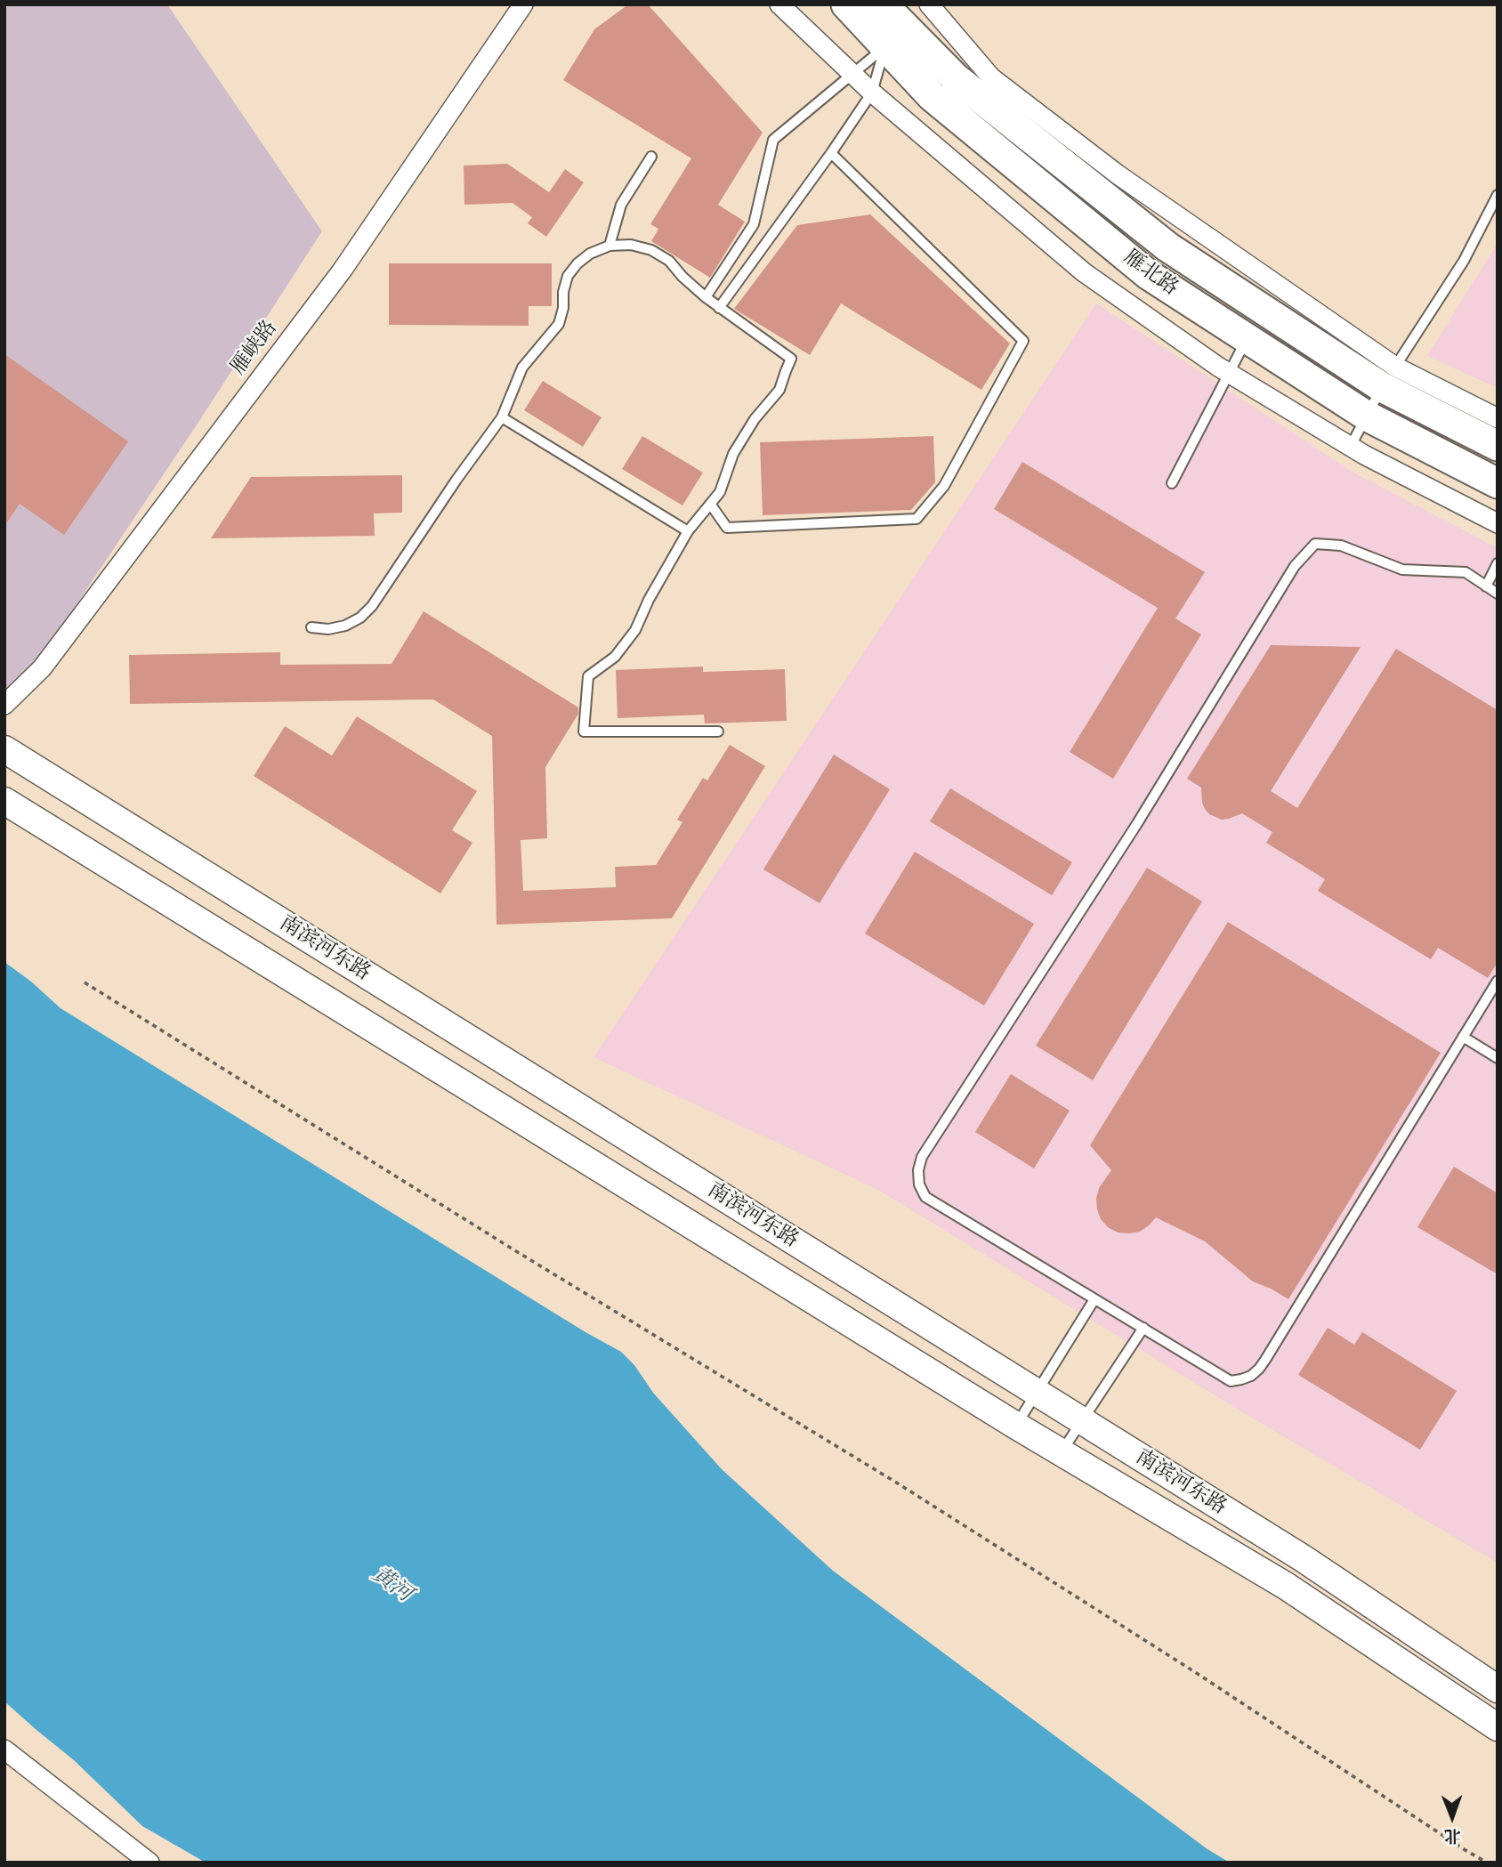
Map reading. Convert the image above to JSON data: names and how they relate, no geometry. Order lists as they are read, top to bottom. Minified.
{"streets":{"main road":["雁北路","南滨河东路"],"street":["雁峡路"]},"water":["黄河"],"north":"bottom"}
